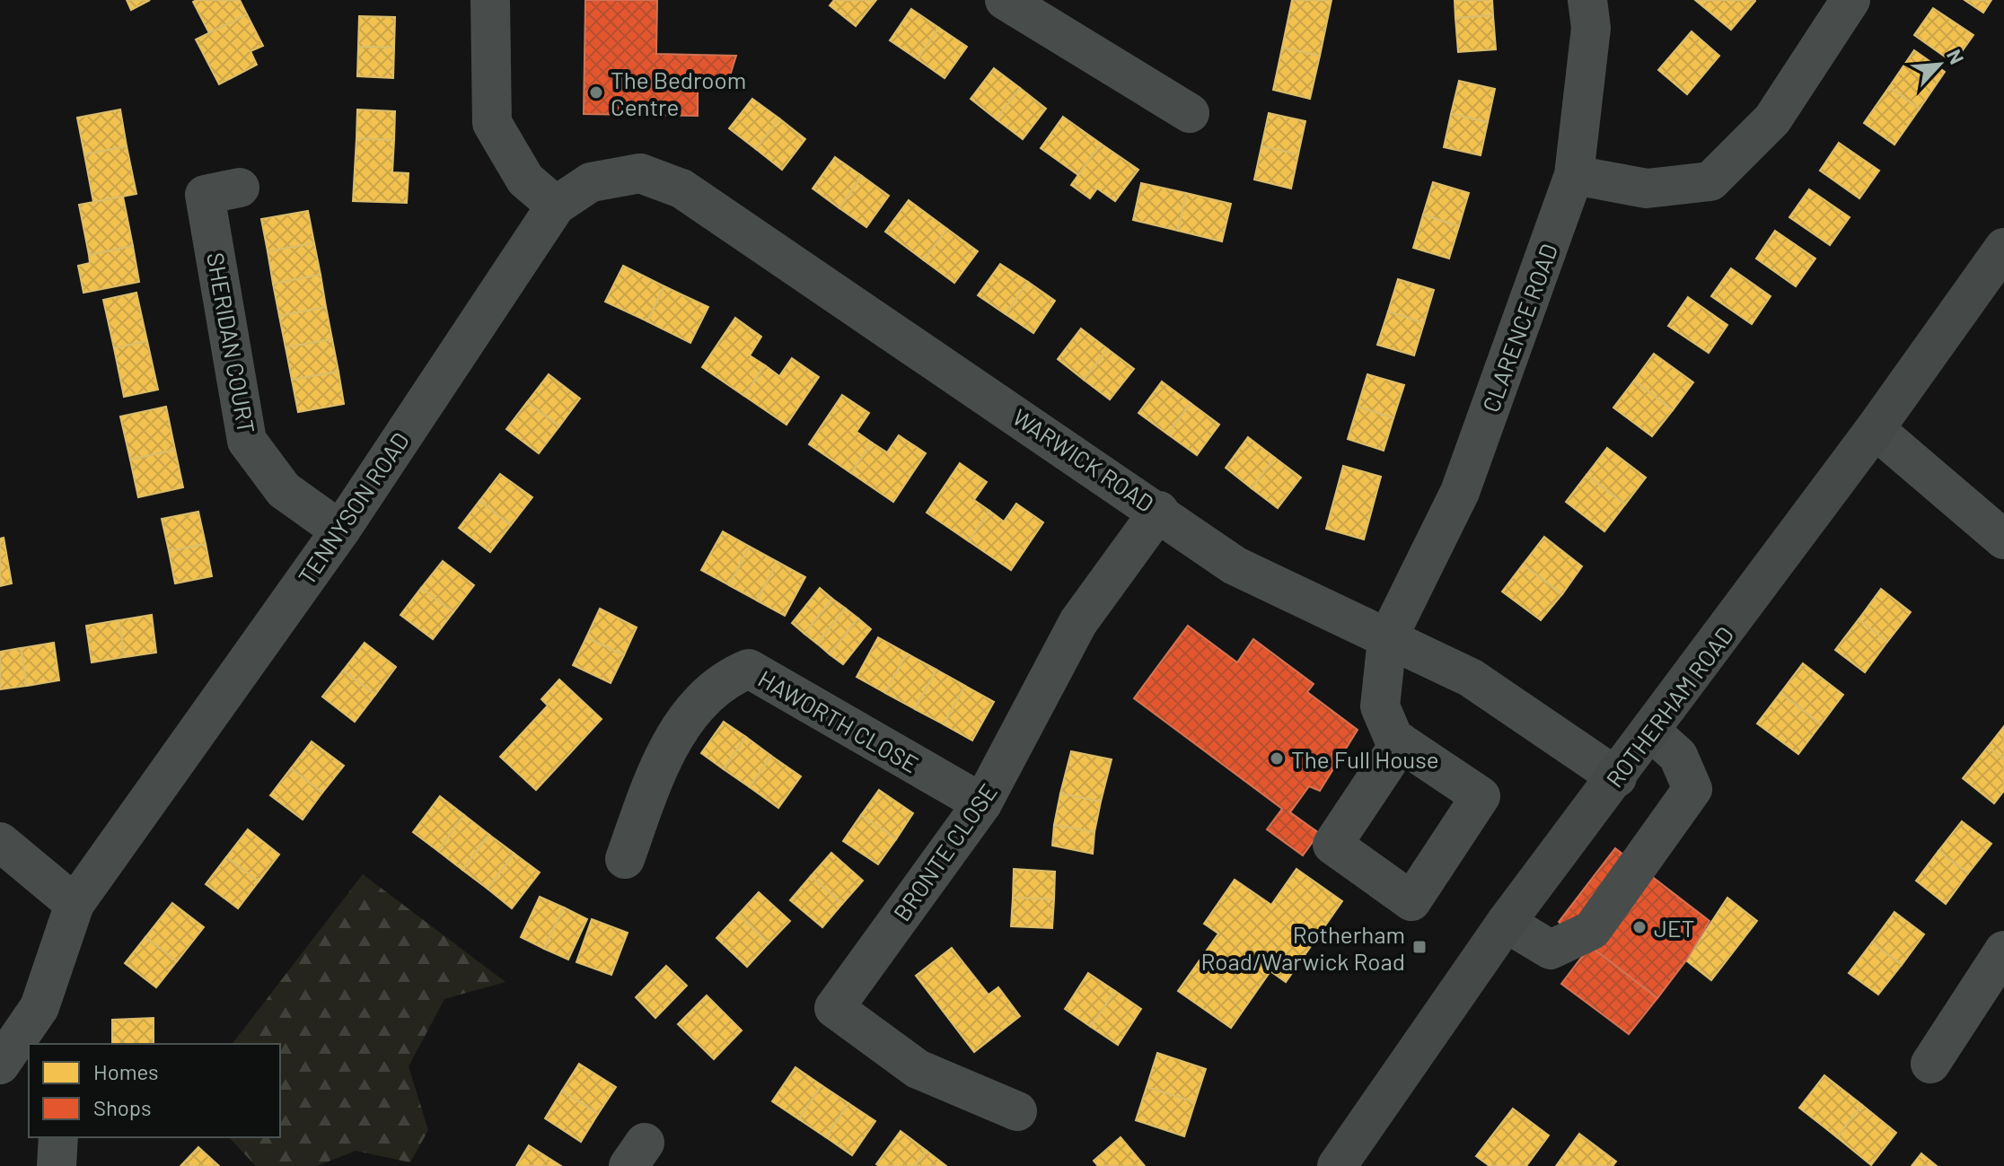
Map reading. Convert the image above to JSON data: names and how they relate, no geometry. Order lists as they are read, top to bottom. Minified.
{"streets":{"main road":["ROTHERHAM ROAD"],"street":["CLARENCE ROAD","SHERIDAN COURT","WARWICK ROAD","TENNYSON ROAD","HAWORTH CLOSE","BRONTE CLOSE"]},"crossings":[["CLARENCE ROAD","WARWICK ROAD"],["SHERIDAN COURT","TENNYSON ROAD"],["WARWICK ROAD","TENNYSON ROAD"],["WARWICK ROAD","ROTHERHAM ROAD"],["WARWICK ROAD","BRONTE CLOSE"],["HAWORTH CLOSE","BRONTE CLOSE"]],"places":{"other":["The Bedroom Centre","The Full House","JET"],"transit":["Rotherham Road/Warwick Road"]},"legend":["Homes","Shops"],"north":"top right"}
